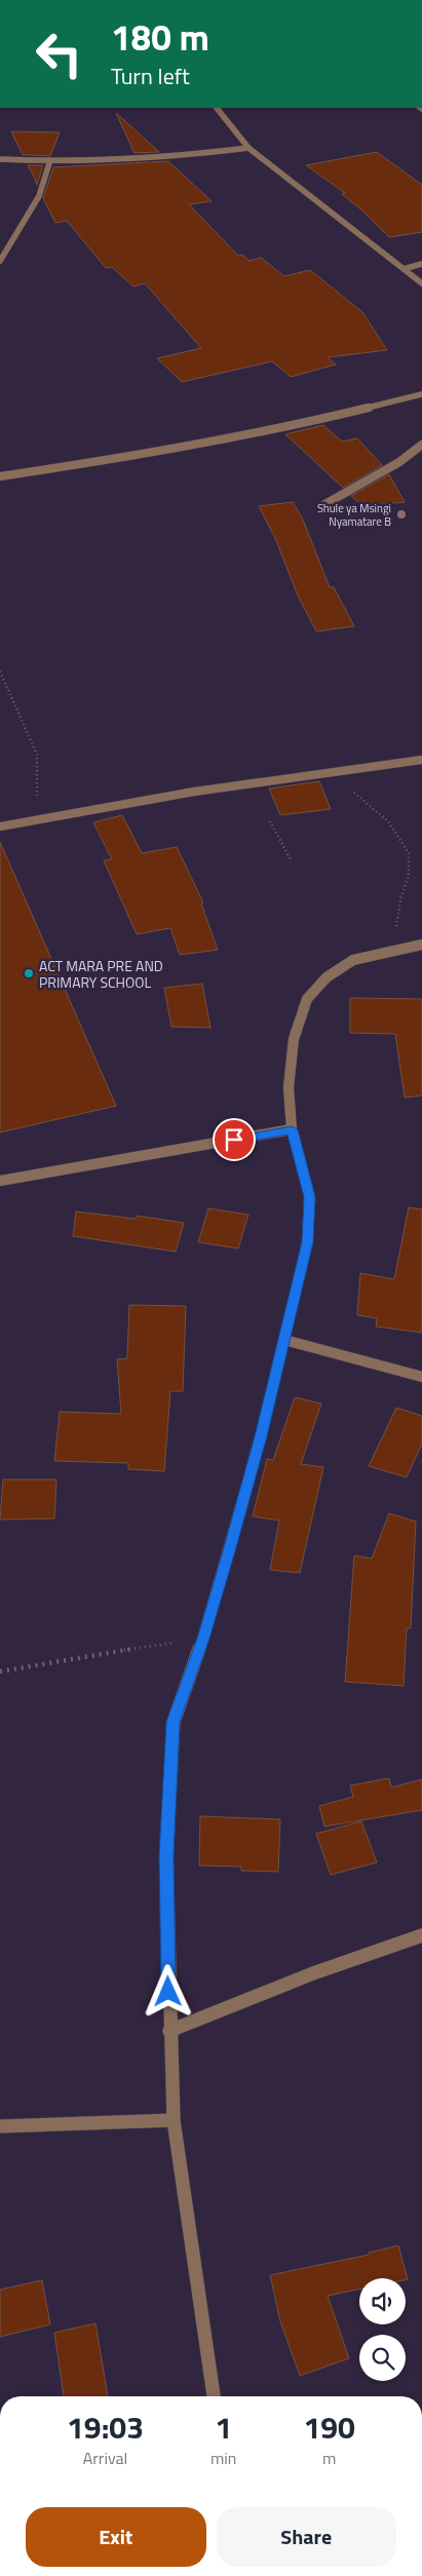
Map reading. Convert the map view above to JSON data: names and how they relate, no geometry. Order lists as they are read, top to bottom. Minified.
{"places":["Shule ya Msingi Nyamatare B","ACT MARA PRE AND PRIMARY SCHOOL"],"page":{"turn":["180 m","Turn left"],"eta":["19:03","Arrival","1","min","190","m"],"buttons":["Exit","Share"]}}
